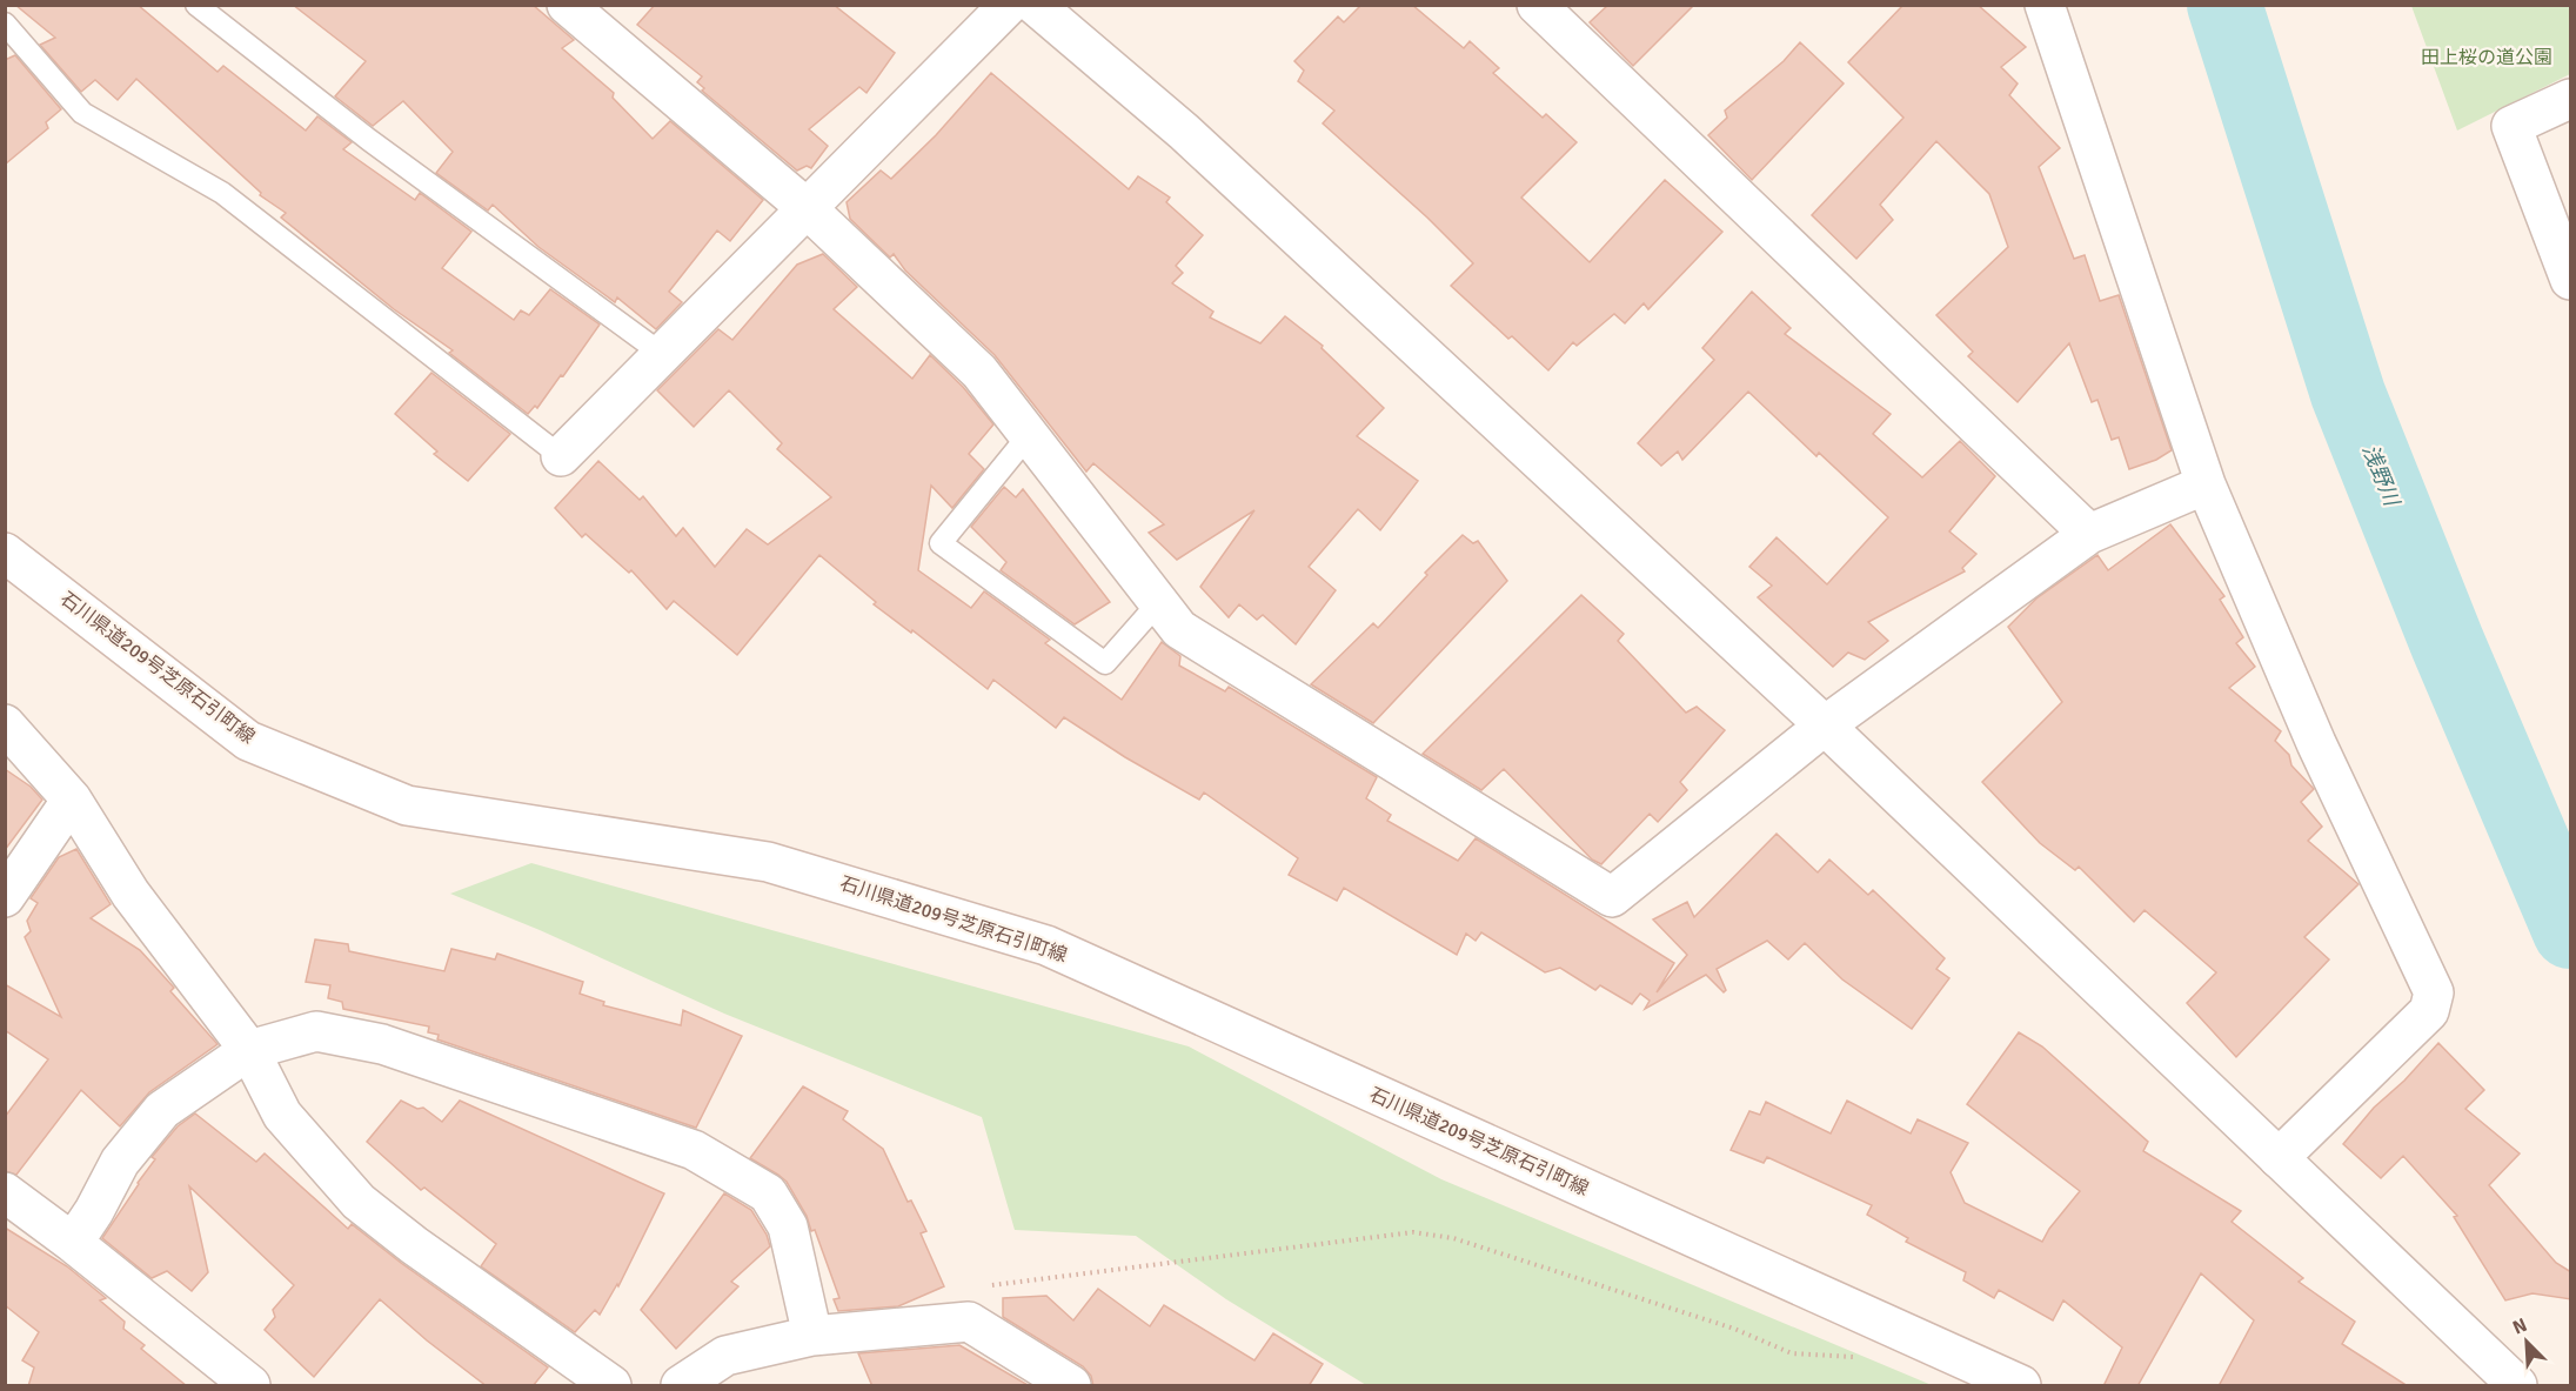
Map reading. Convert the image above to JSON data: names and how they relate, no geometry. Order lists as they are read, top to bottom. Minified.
{"streets":{"street":["石川県道209号芝原石引町線"]},"water":["浅野川"],"parks":["田上桜の道公園"],"north":"top left"}
